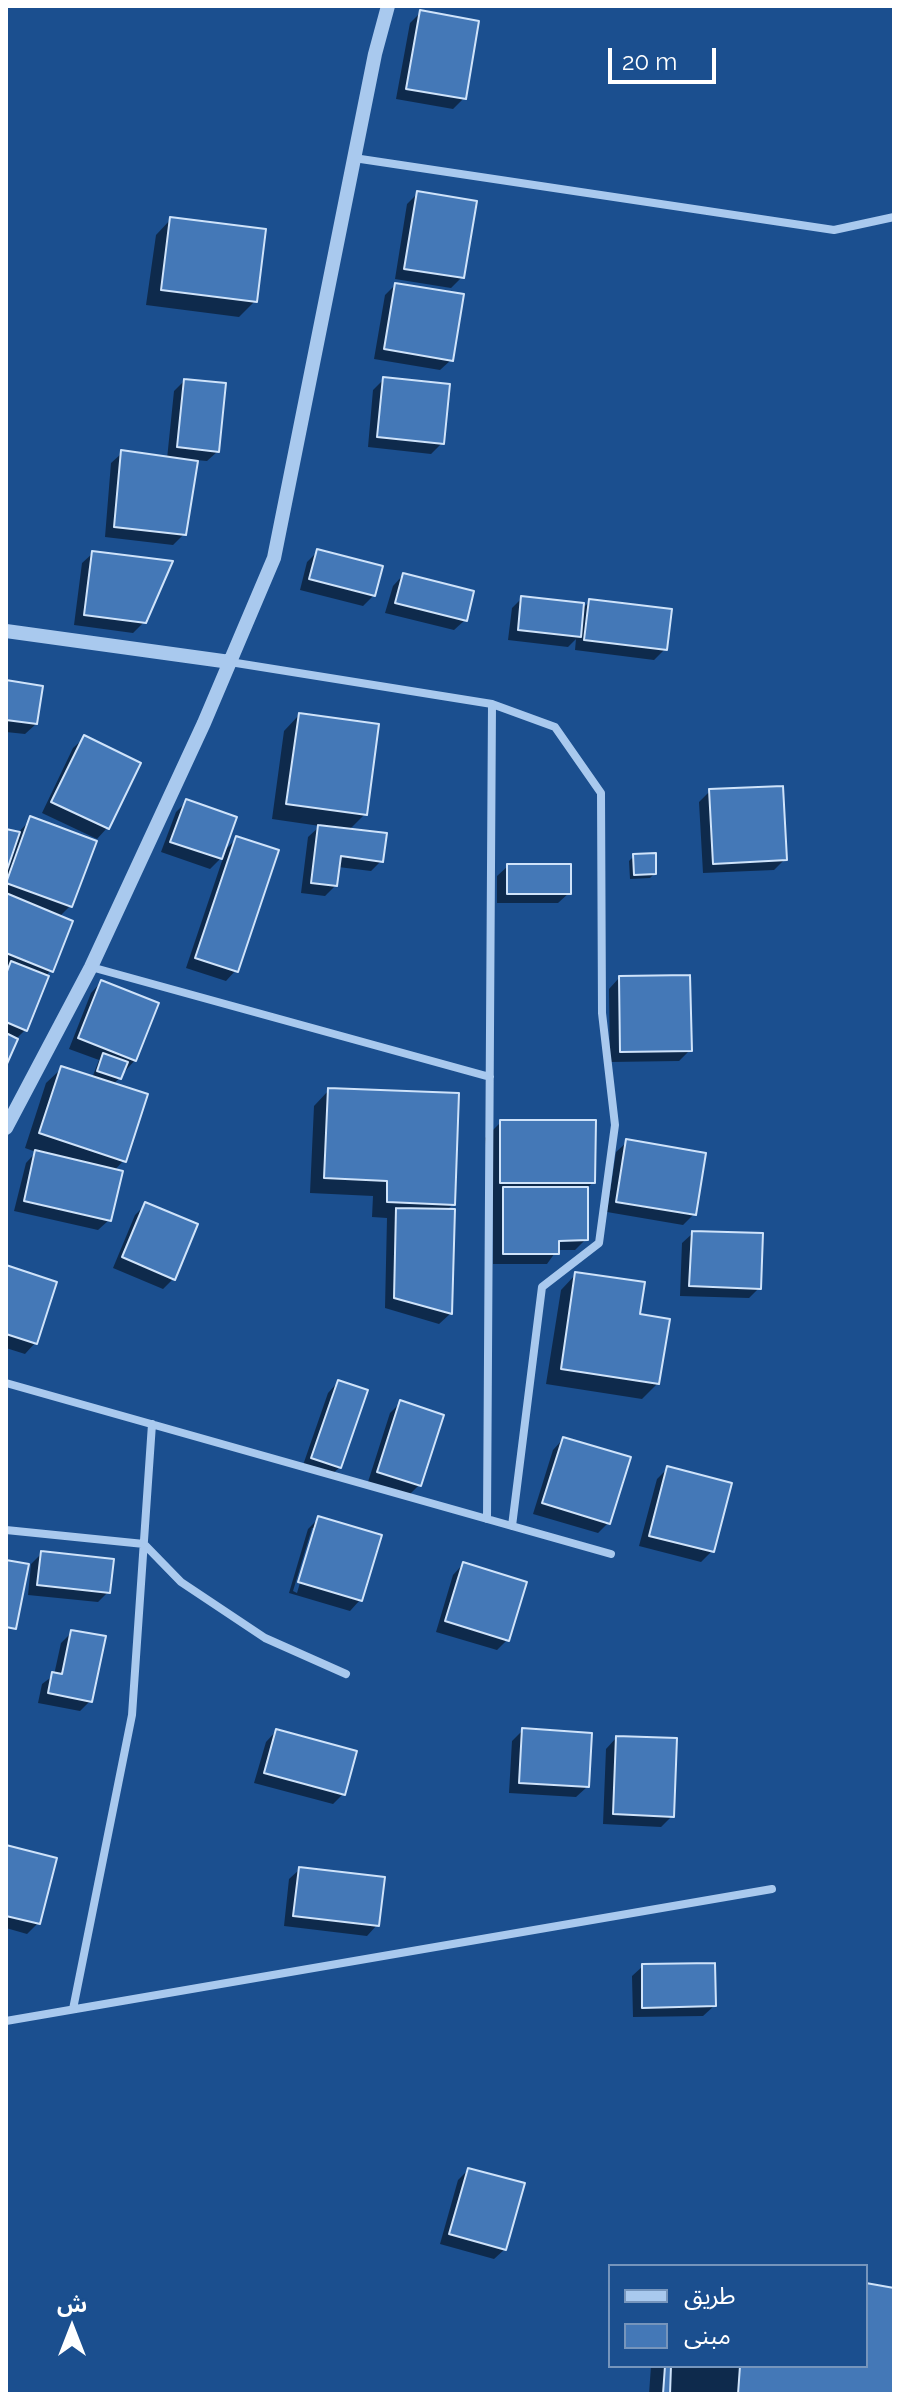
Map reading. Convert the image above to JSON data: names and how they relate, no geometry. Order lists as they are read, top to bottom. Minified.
{"legend":["طريق","مبنى"],"scale_bar":"20 m","north":"top"}
